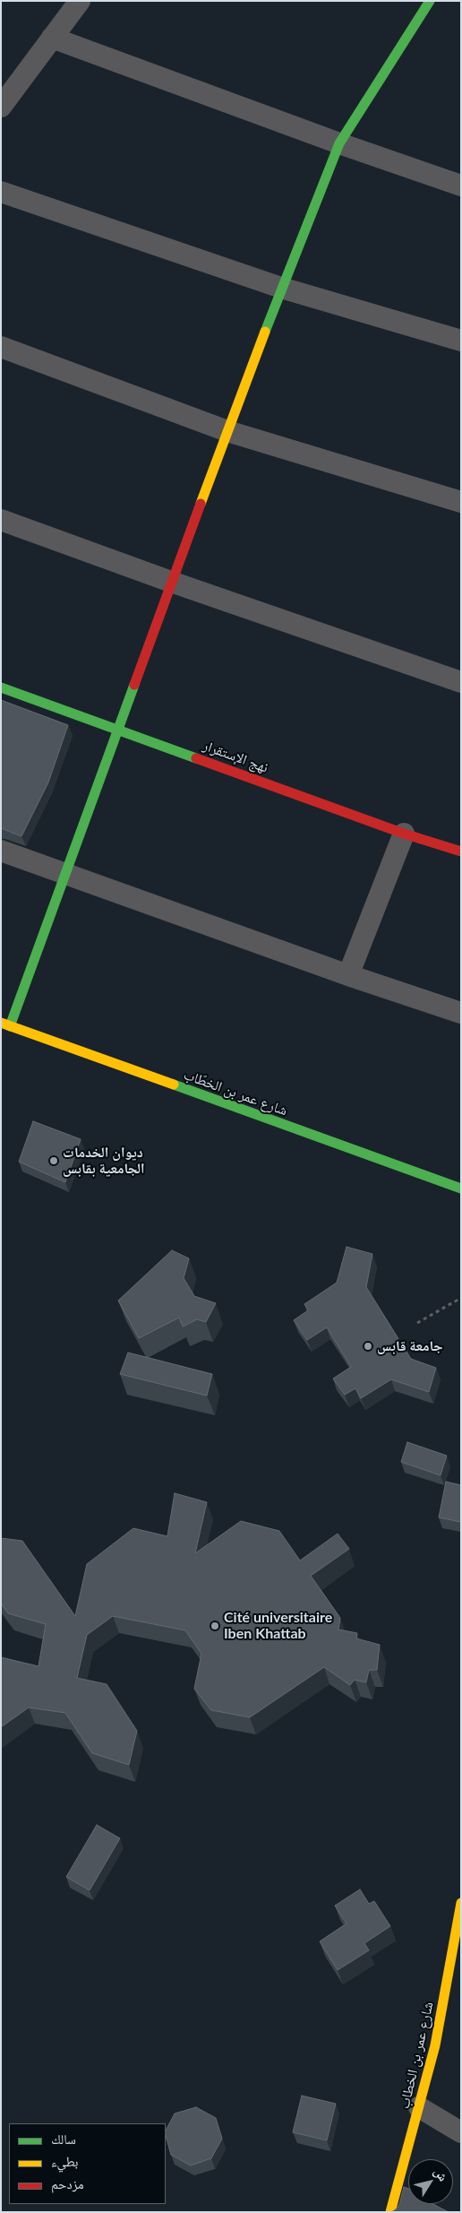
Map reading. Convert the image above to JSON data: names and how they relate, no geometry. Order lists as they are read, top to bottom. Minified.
{"streets":{"street":["نهج الإستقرار","شارع عمر بن الخطّاب","شارع عمر بن الخطاب"]},"places":["ديوان الخدمات الجامعية بقابس","جامعة قابس","Cité universitaire Iben Khattab"],"legend":["سالك","بطيء","مزدحم"],"north":"top right"}
